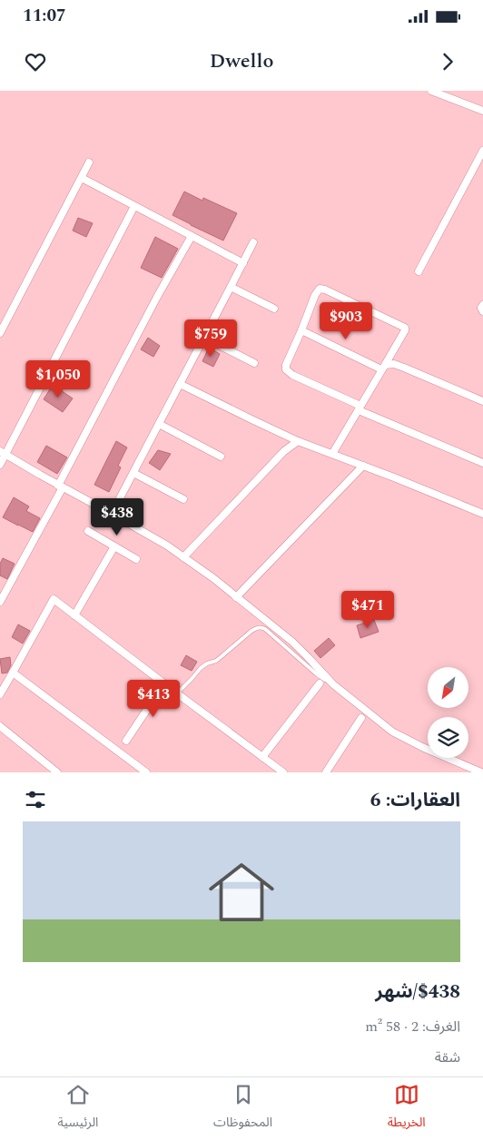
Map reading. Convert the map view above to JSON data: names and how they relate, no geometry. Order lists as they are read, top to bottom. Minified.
{"north":"bottom left","page":{"status":"11:07","header":"Dwello","price":["$903","$759","$1,050","$438","$471","$413"],"heading":"العقارات: 6","list":[{"name":"$438/شهر","note":"الغرف: 2 · 58 m² · شقة"}],"tabs":["الخريطة","المحفوظات","الرئيسية"]}}
